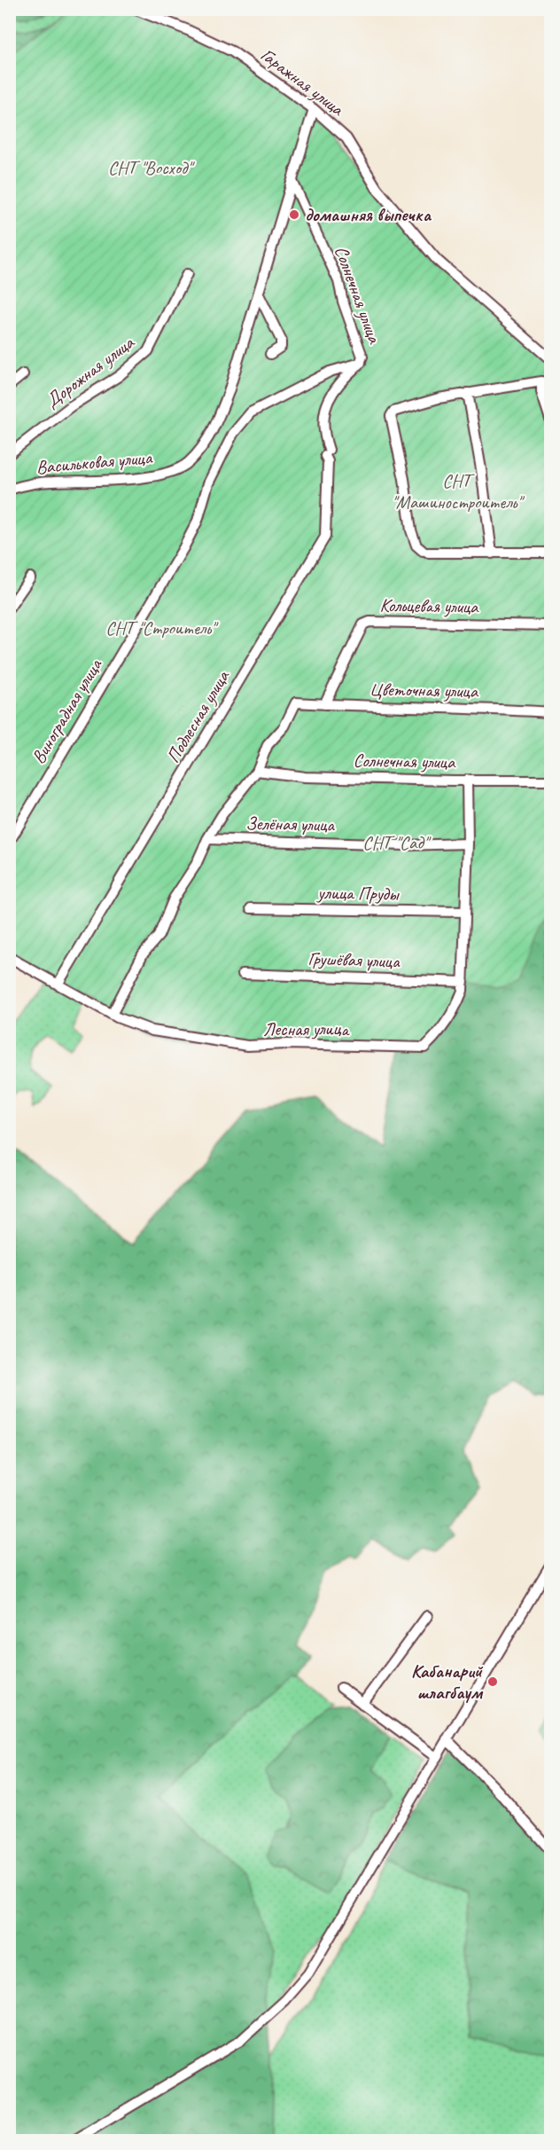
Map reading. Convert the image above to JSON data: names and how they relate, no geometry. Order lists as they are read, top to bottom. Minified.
{"streets":{"street":["Гаражная улица","Солнечная улица","Дорожная улица","Васильковая улица","Кольцевая улица","Цветочная улица","Виноградная улица","Подлесная улица","Зелёная улица","улица Пруды","Грушёвая улица","Лесная улица"]},"crossings":[["Солнечная улица","Васильковая улица"],["Солнечная улица","Цветочная улица"],["Солнечная улица","Виноградная улица"],["Солнечная улица","Подлесная улица"],["Кольцевая улица","Цветочная улица"],["Грушёвая улица","Лесная улица"]],"parks":["СНТ \"Восход\"","СНТ \"Машиностроитель\"","СНТ \"Строитель\"","СНТ \"Сад\""],"places":["домашняя выпечка","Кабанарий шлагбаум"]}
